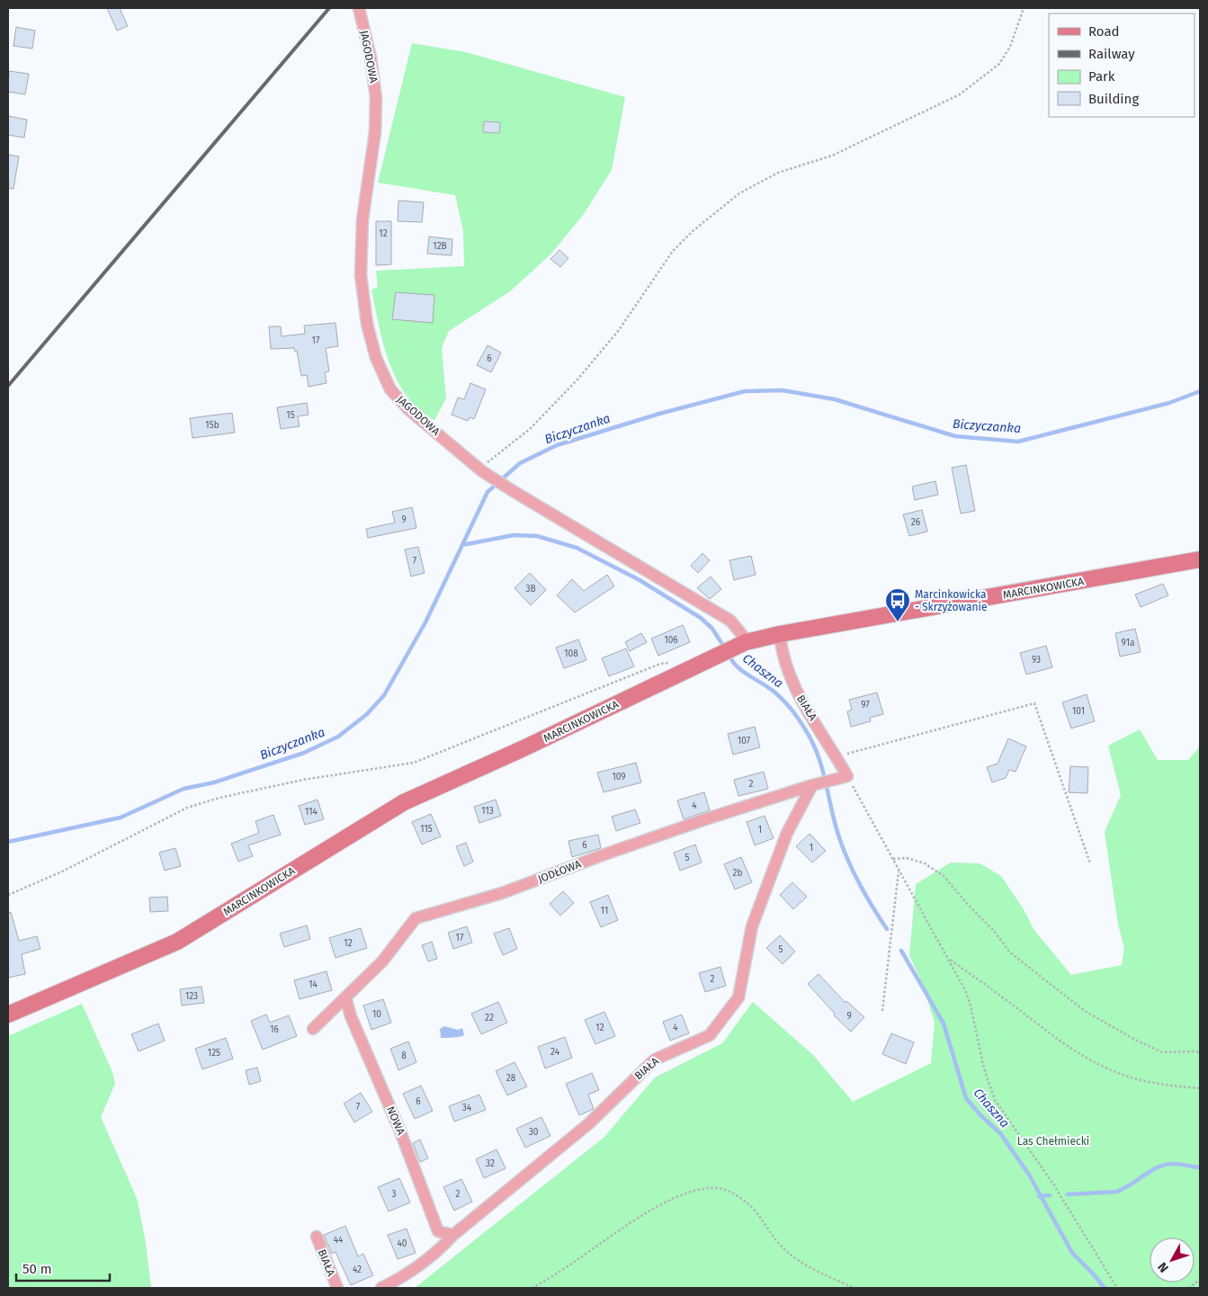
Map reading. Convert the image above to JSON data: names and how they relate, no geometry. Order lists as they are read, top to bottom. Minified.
{"streets":{"street":["JAGODOWA","MARCINKOWICKA","BIAŁA","JODŁOWA","NOWA"]},"crossings":[["JAGODOWA","MARCINKOWICKA"],["MARCINKOWICKA","BIAŁA"],["BIAŁA","JODŁOWA"],["BIAŁA","NOWA"],["JODŁOWA","NOWA"]],"water":["Biczyczanka","Chaszna"],"parks":["Las Chełmiecki"],"places":{"bus stop":["Marcinkowicka - Skrzyżowanie"]},"house_numbers":["12","12B","17","6","15","15b","9","26","7","3B","106","91a","108","93","97","101","107","109","2","4","113","114","115","1","6","1","5","2b","11","17","12","5","2","14","123","10","9","22","12","4","16","24","125","8","28","6","7","34","30","32","3","2","44","40","42"],"legend":["Road","Railway","Park","Building"],"scale_bar":"50 m","north":"bottom left"}
